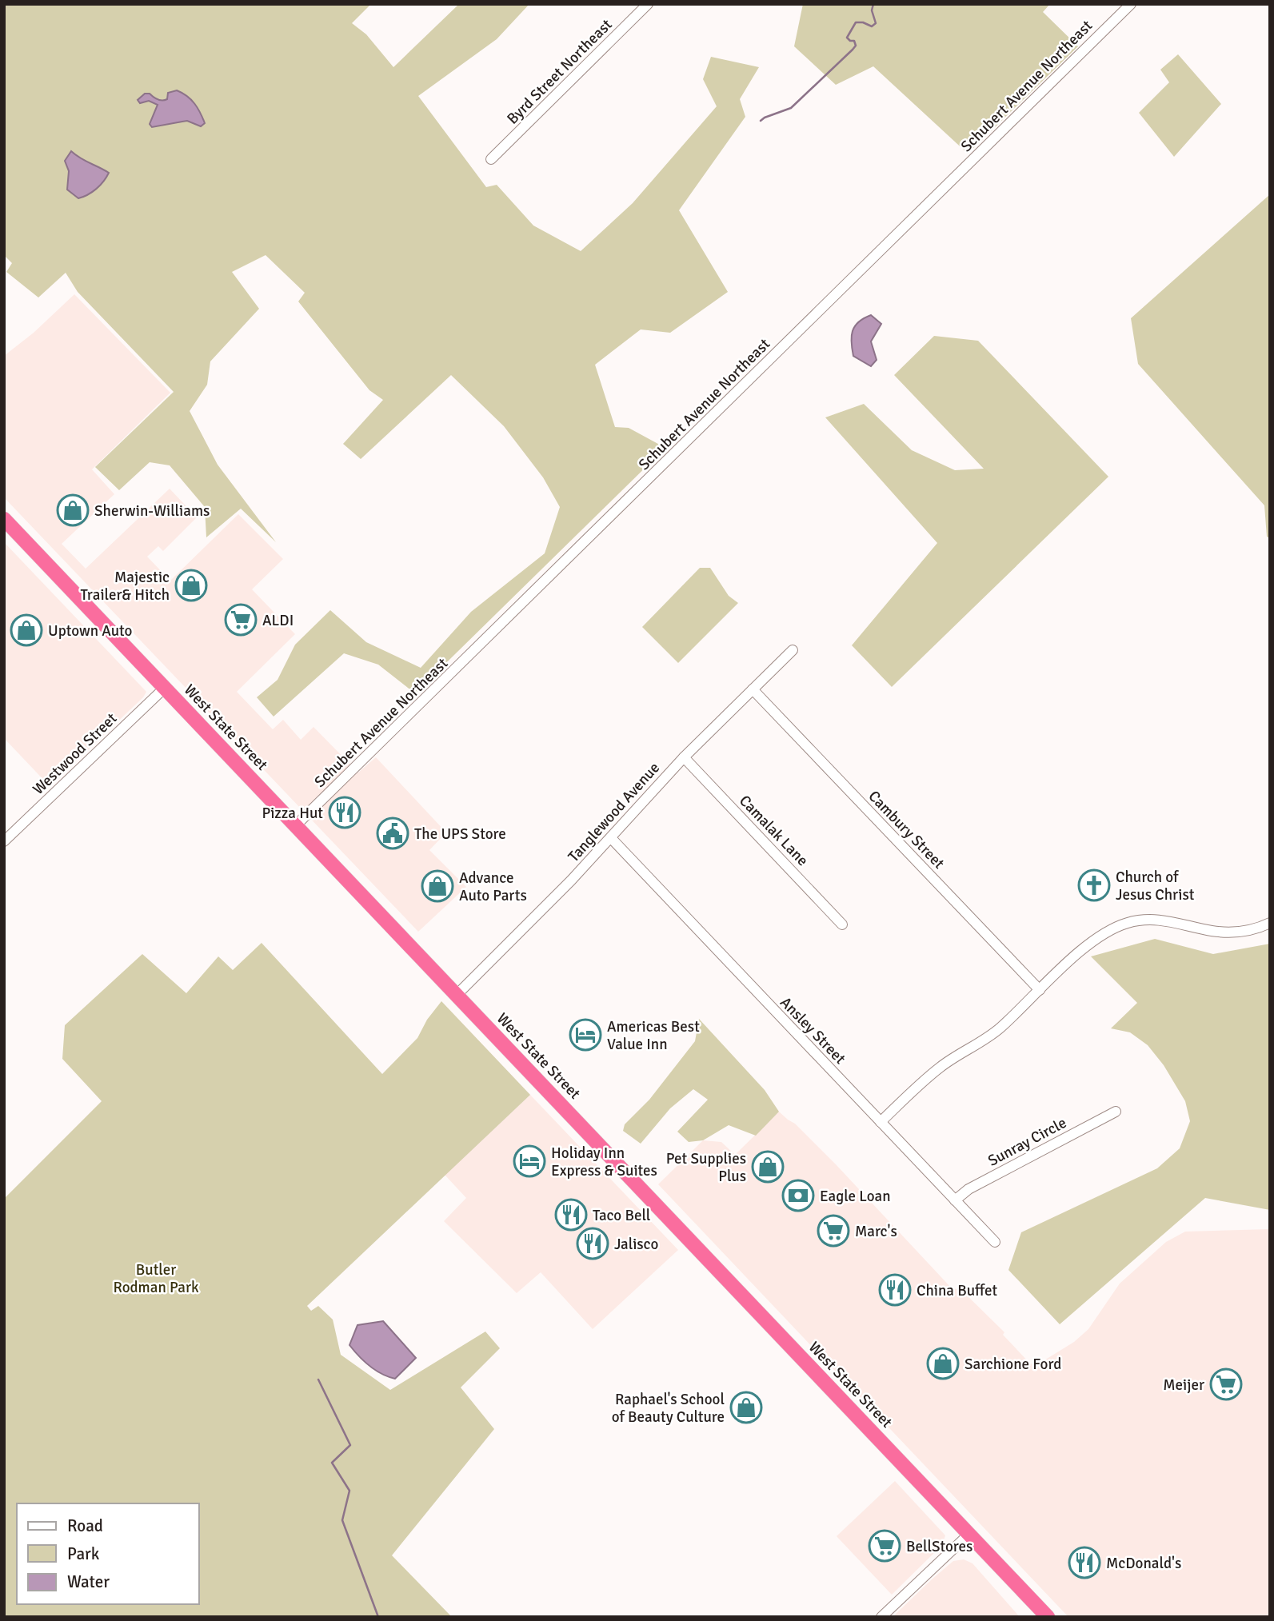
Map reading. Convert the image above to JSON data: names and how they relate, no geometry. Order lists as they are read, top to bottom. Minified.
{"streets":{"highway":["West State Street"],"street":["Byrd Street Northeast","Schubert Avenue Northeast","Westwood Street","Tanglewood Avenue","Cambury Street","Camalak Lane","Ansley Street","Sunray Circle"]},"crossings":[["Schubert Avenue Northeast","West State Street"],["West State Street","Westwood Street"],["West State Street","Tanglewood Avenue"],["Tanglewood Avenue","Cambury Street"],["Tanglewood Avenue","Camalak Lane"],["Tanglewood Avenue","Ansley Street"],["Ansley Street","Sunray Circle"]],"parks":["Butler Rodman Park"],"places":{"shop":["Sherwin-Williams","Majestic Trailer& Hitch","Uptown Auto","Advance Auto Parts","Pet Supplies Plus","Sarchione Ford","Raphael's School of Beauty Culture"],"supermarket":["ALDI","Marc's","Meijer","BellStores"],"restaurant":["Pizza Hut","Taco Bell","Jalisco","China Buffet","McDonald's"],"public building":["The UPS Store"],"church":["Church of Jesus Christ"],"hotel":["Americas Best Value Inn","Holiday Inn Express & Suites"],"bank":["Eagle Loan"]},"legend":["Road","Park","Water"]}
